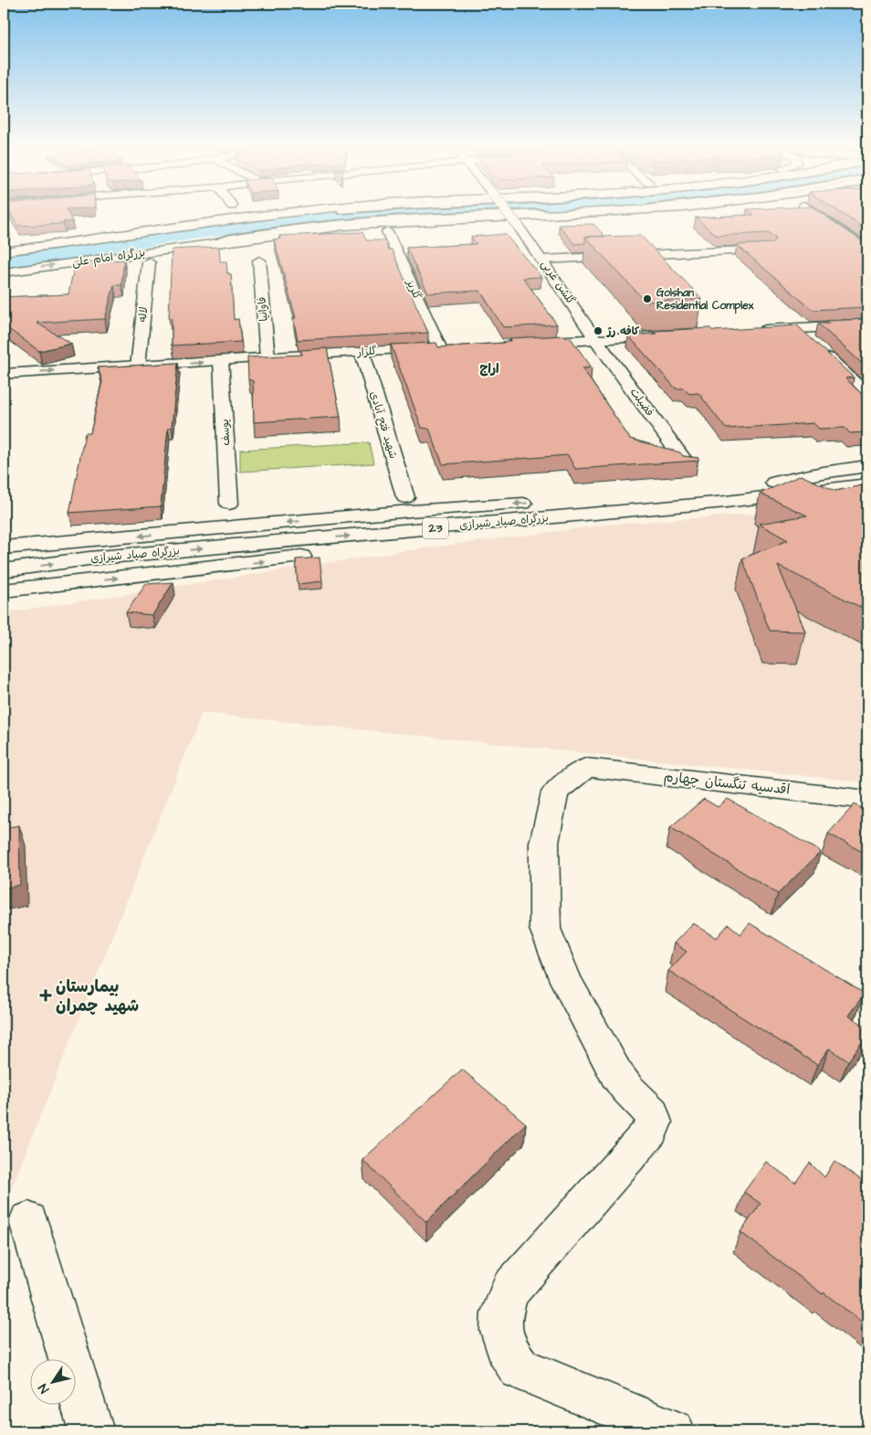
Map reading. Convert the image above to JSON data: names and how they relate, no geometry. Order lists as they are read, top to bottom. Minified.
{"streets":{"main road":["بزرگراه امام علی","گلشن غربی","گلریز","فاوانیا","لاله","گلزار","فضیلت","شهید فتح آبادی","یوسف","بزرگراه صیاد شیرازی","23","اقدسیه تنگستان چهارم"]},"crossings":[["گلشن غربی","فضیلت"],["گلریز","گلزار"],["فاوانیا","گلزار"],["لاله","گلزار"],["گلزار","شهید فتح آبادی"],["گلزار","یوسف"]],"districts":["اراج"],"places":{"other":["Golshan Residential Complex","کافه رژ"],"health":["بیمارستان شهید چمران"]},"north":"bottom left"}
